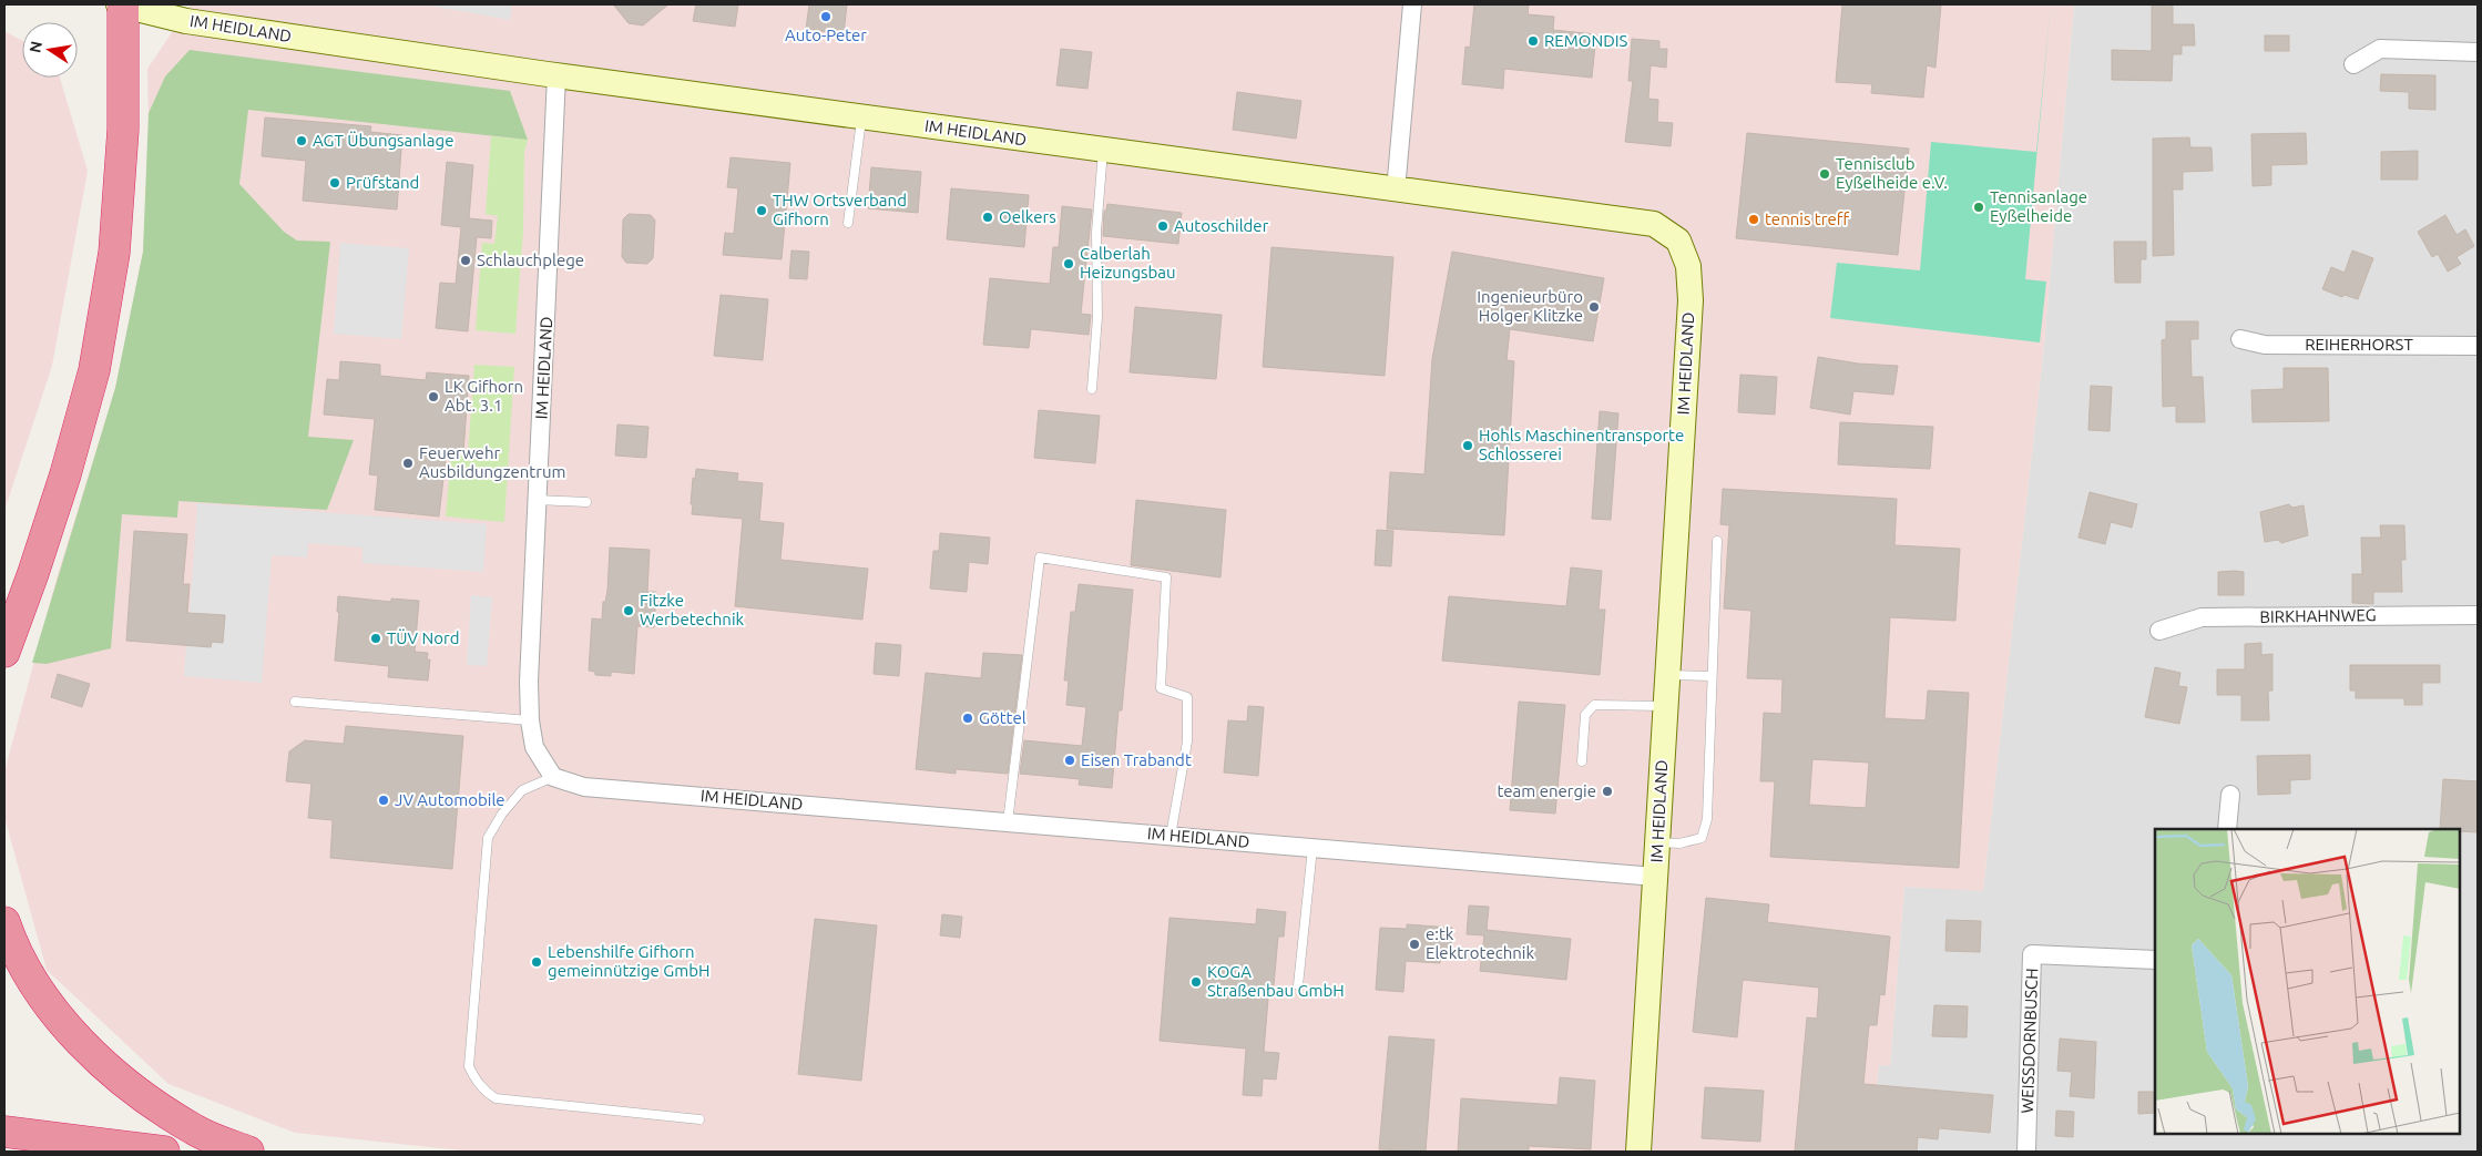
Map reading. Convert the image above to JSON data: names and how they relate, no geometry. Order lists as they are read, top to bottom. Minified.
{"streets":{"street":["IM HEIDLAND","REIHERHORST","BIRKHAHNWEG","WEISSDORNBUSCH"]},"places":["Auto-Peter","REMONDIS","AGT Übungsanlage","Tennisclub Eyßelheide e.V.","Prüfstand","Tennisanlage Eyßelheide","THW Ortsverband Gifhorn","Oelkers","tennis treff","Autoschilder","Schlauchplege","Calberlah Heizungsbau","Ingenieurbüro Holger Klitzke","LK Gifhorn Abt. 3.1","Hohls Maschinentransporte Schlosserei","Feuerwehr Ausbildungzentrum","Fitzke Werbetechnik","TÜV Nord","Göttel","Eisen Trabandt","team energie","JV Automobile","e:tk Elektrotechnik","Lebenshilfe Gifhorn gemeinnützige GmbH","KOGA Straßenbau GmbH"],"north":"left"}
